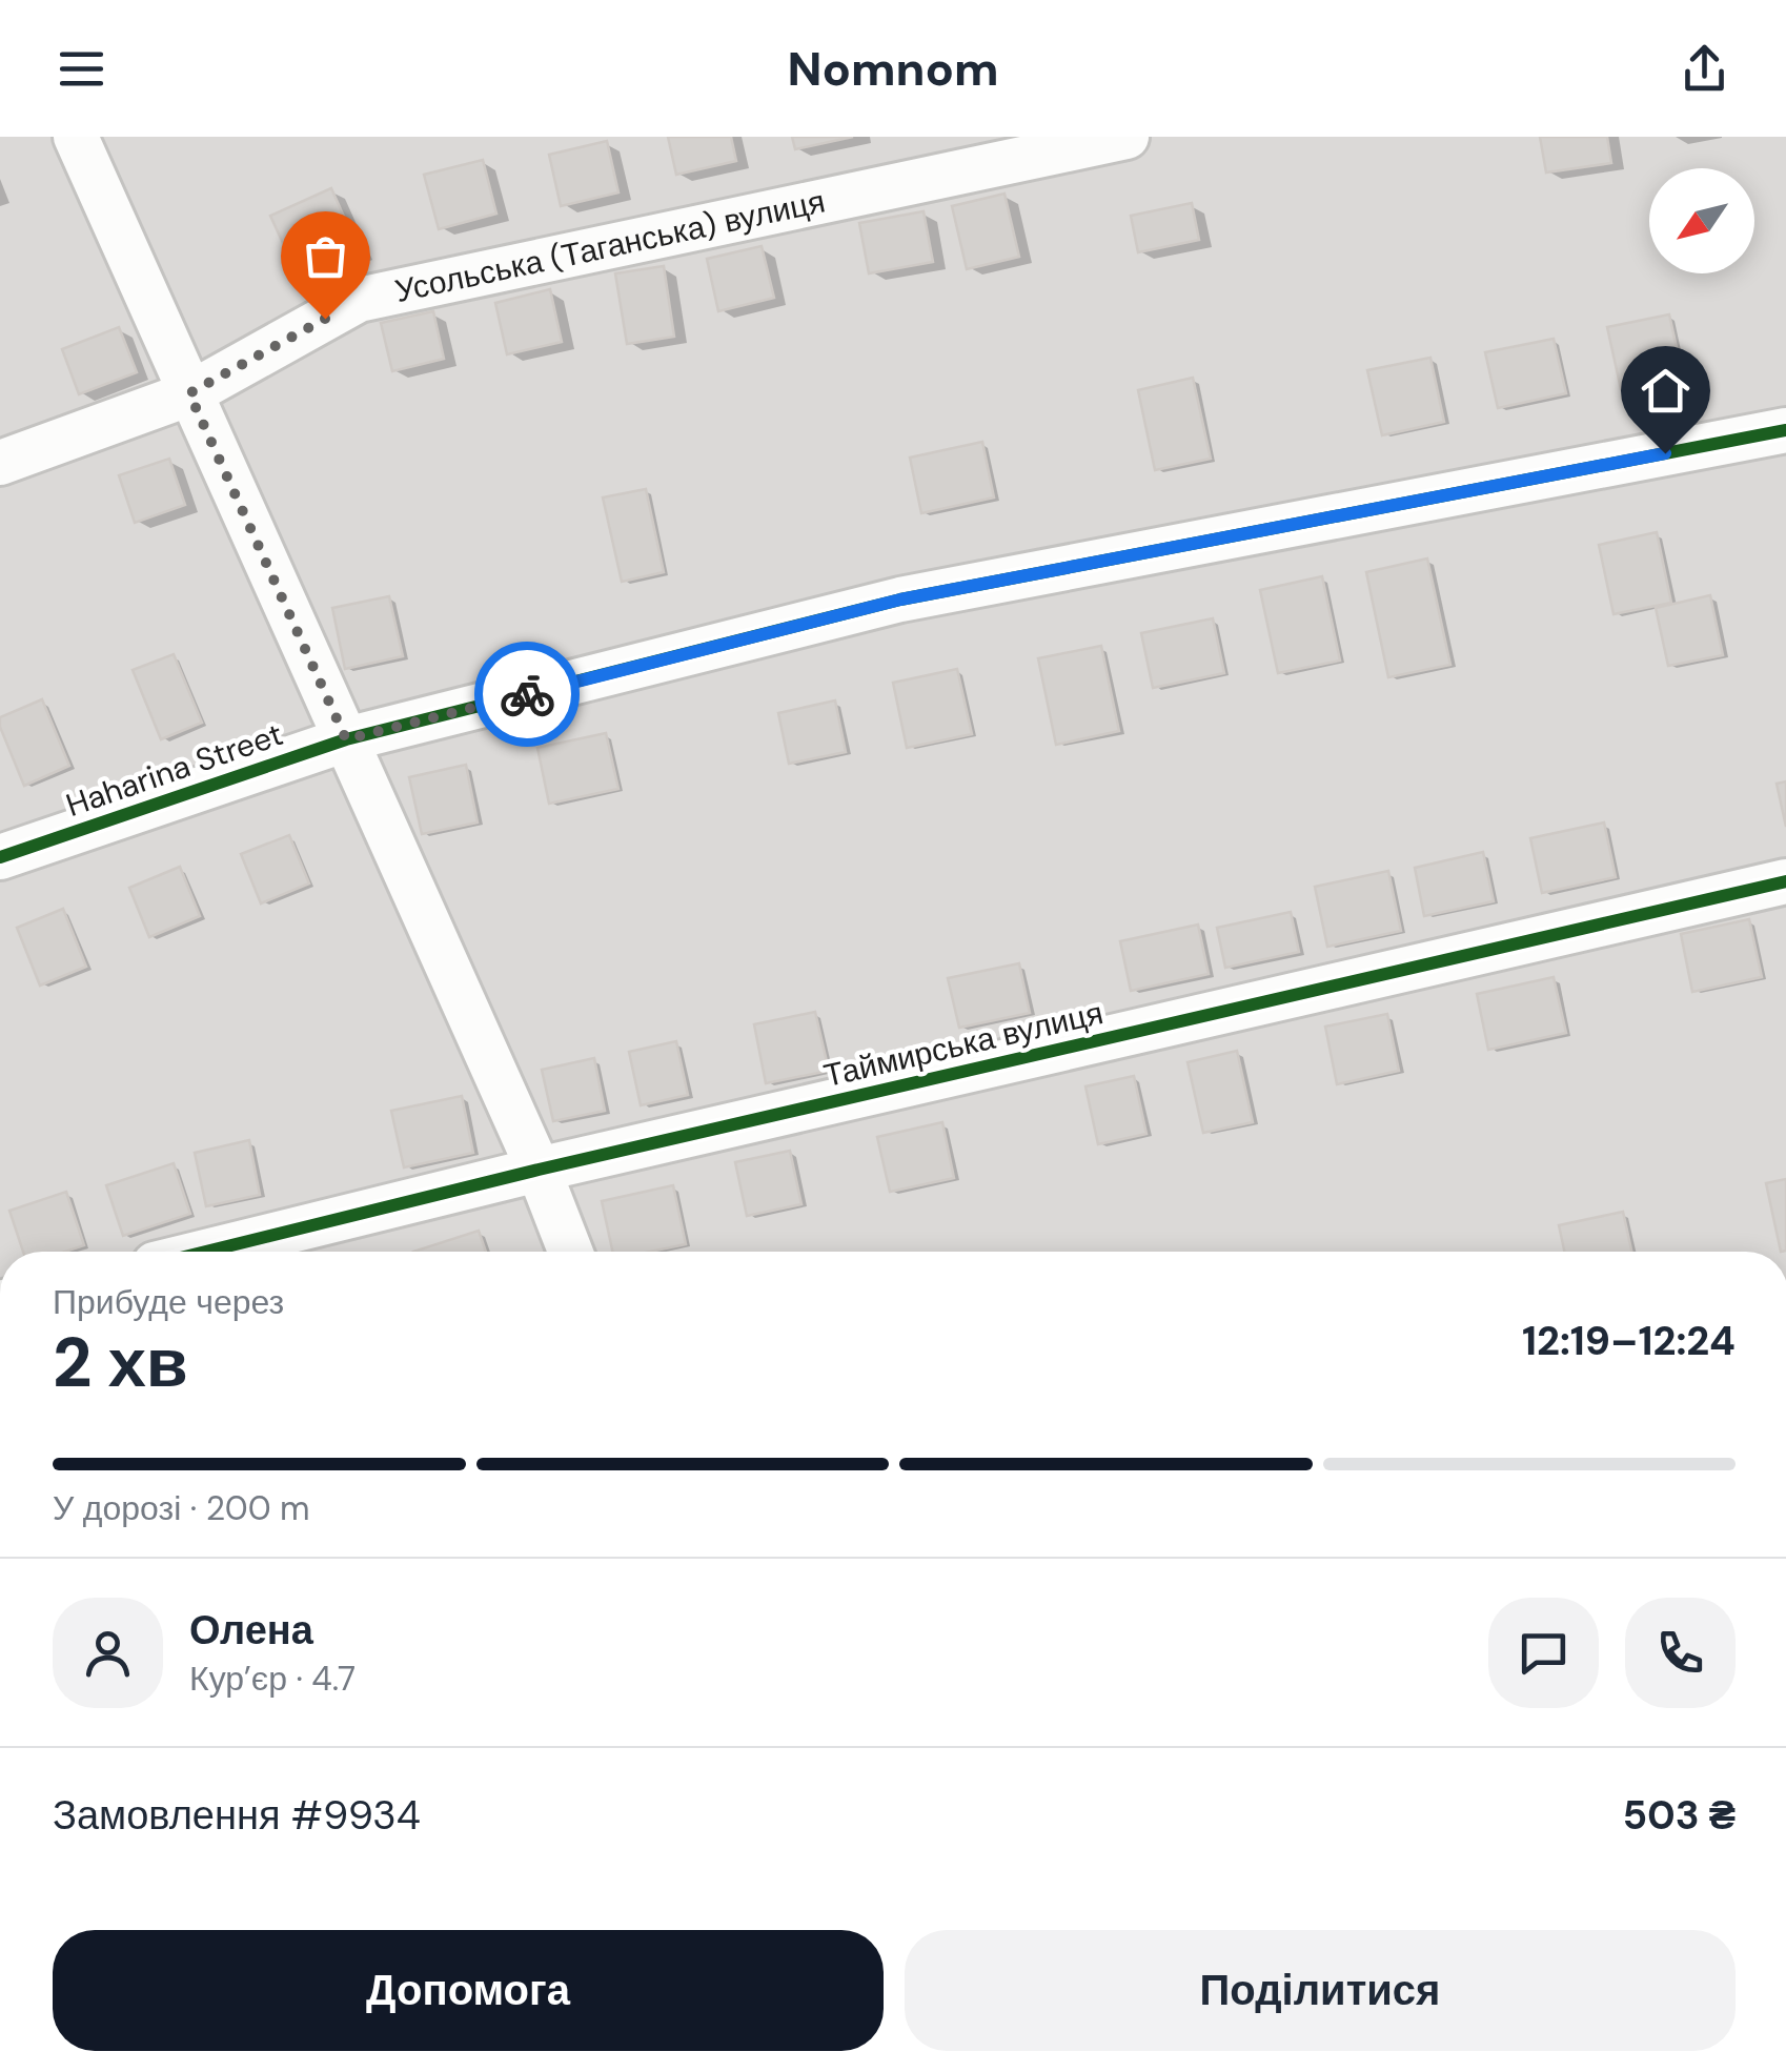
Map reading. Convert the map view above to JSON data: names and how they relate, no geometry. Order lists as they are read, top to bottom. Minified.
{"streets":{"street":["Усольська (Таганська) вулиця","Haharina Street","Таймирська вулиця"]},"north":"bottom left","page":{"header":"Nomnom","heading":["2 хв","Прибуде через","12:19–12:24"],"panel":["Олена","Кур’єр · 4.7","Замовлення #9934","503 ₴"],"bar":"У дорозі · 200 m","buttons":["Допомога","Поділитися"]}}
